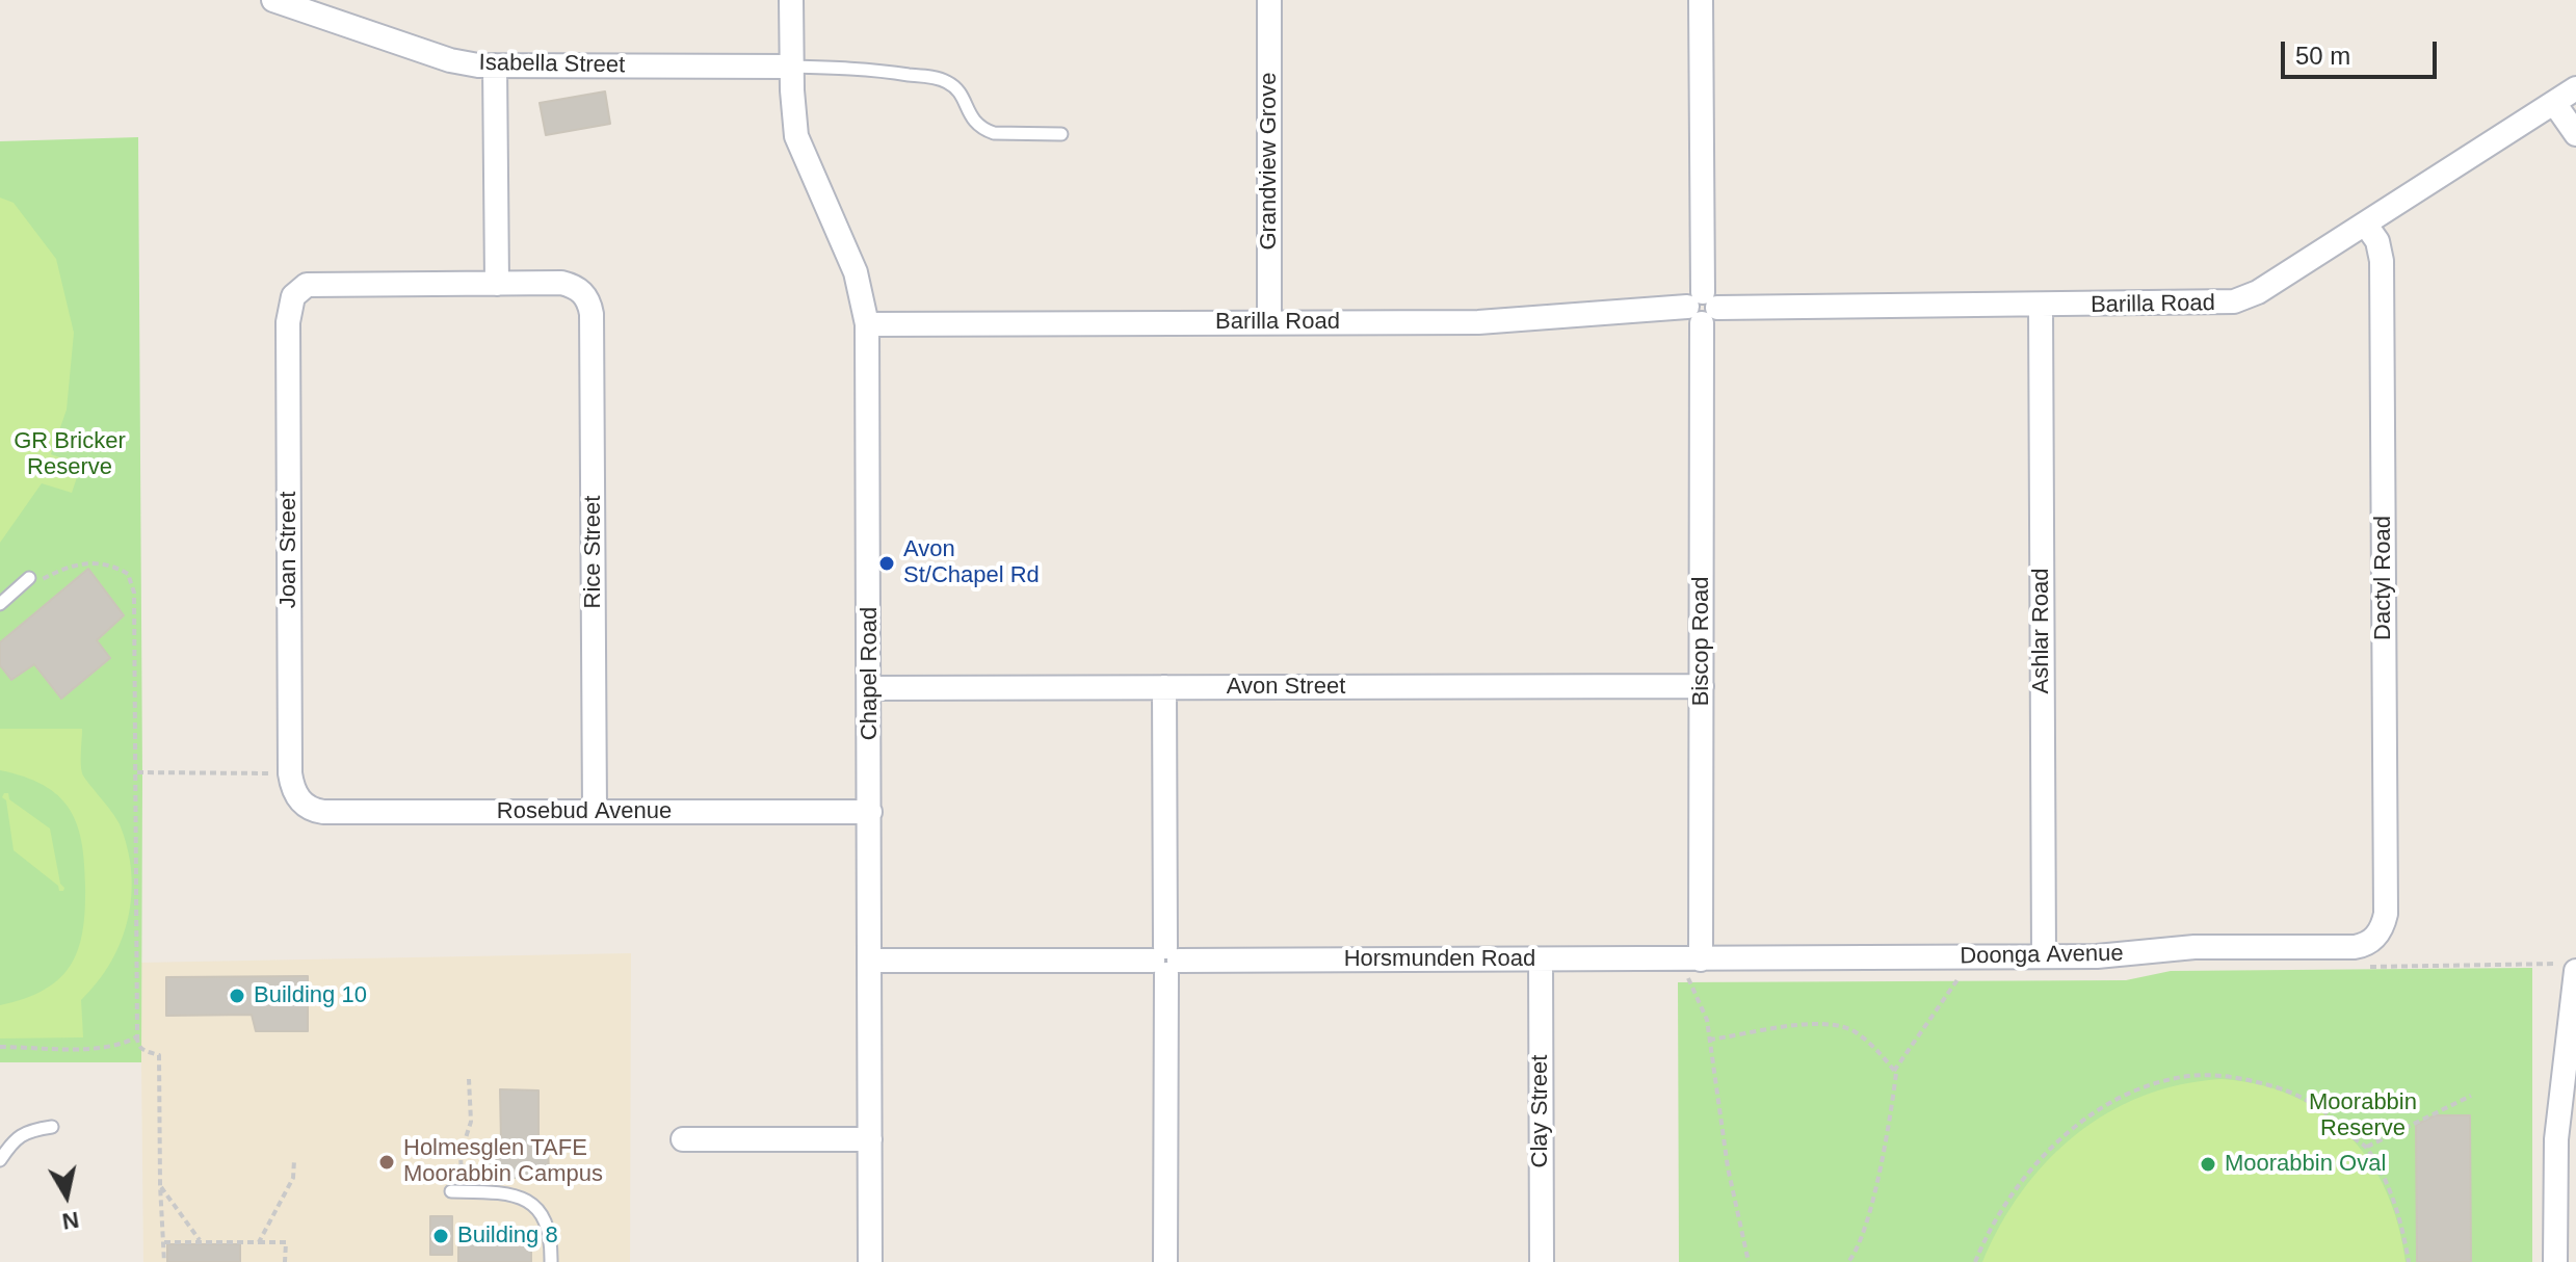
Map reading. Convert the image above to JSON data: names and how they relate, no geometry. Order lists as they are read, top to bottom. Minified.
{"streets":{"street":["Isabella Street","Grandview Grove","Barilla Road","Joan Street","Rice Street","Dactyl Road","Ashlar Road","Biscop Road","Chapel Road","Avon Street","Rosebud Avenue","Doonga Avenue","Horsmunden Road","Clay Street"]},"crossings":[["Isabella Street","Chapel Road"],["Grandview Grove","Barilla Road"],["Barilla Road","Dactyl Road"],["Barilla Road","Ashlar Road"],["Barilla Road","Biscop Road"],["Barilla Road","Chapel Road"],["Joan Street","Rice Street"],["Joan Street","Rosebud Avenue"],["Rice Street","Rosebud Avenue"],["Dactyl Road","Doonga Avenue"],["Ashlar Road","Doonga Avenue"],["Biscop Road","Avon Street"],["Biscop Road","Doonga Avenue"],["Biscop Road","Horsmunden Road"],["Chapel Road","Avon Street"],["Chapel Road","Rosebud Avenue"],["Chapel Road","Horsmunden Road"],["Doonga Avenue","Horsmunden Road"],["Horsmunden Road","Clay Street"]],"parks":["GR Bricker Reserve","Moorabbin Reserve"],"places":["Avon St/Chapel Rd","Building 10","Holmesglen TAFE Moorabbin Campus","Moorabbin Oval","Building 8"],"scale_bar":"50 m","north":"bottom"}
